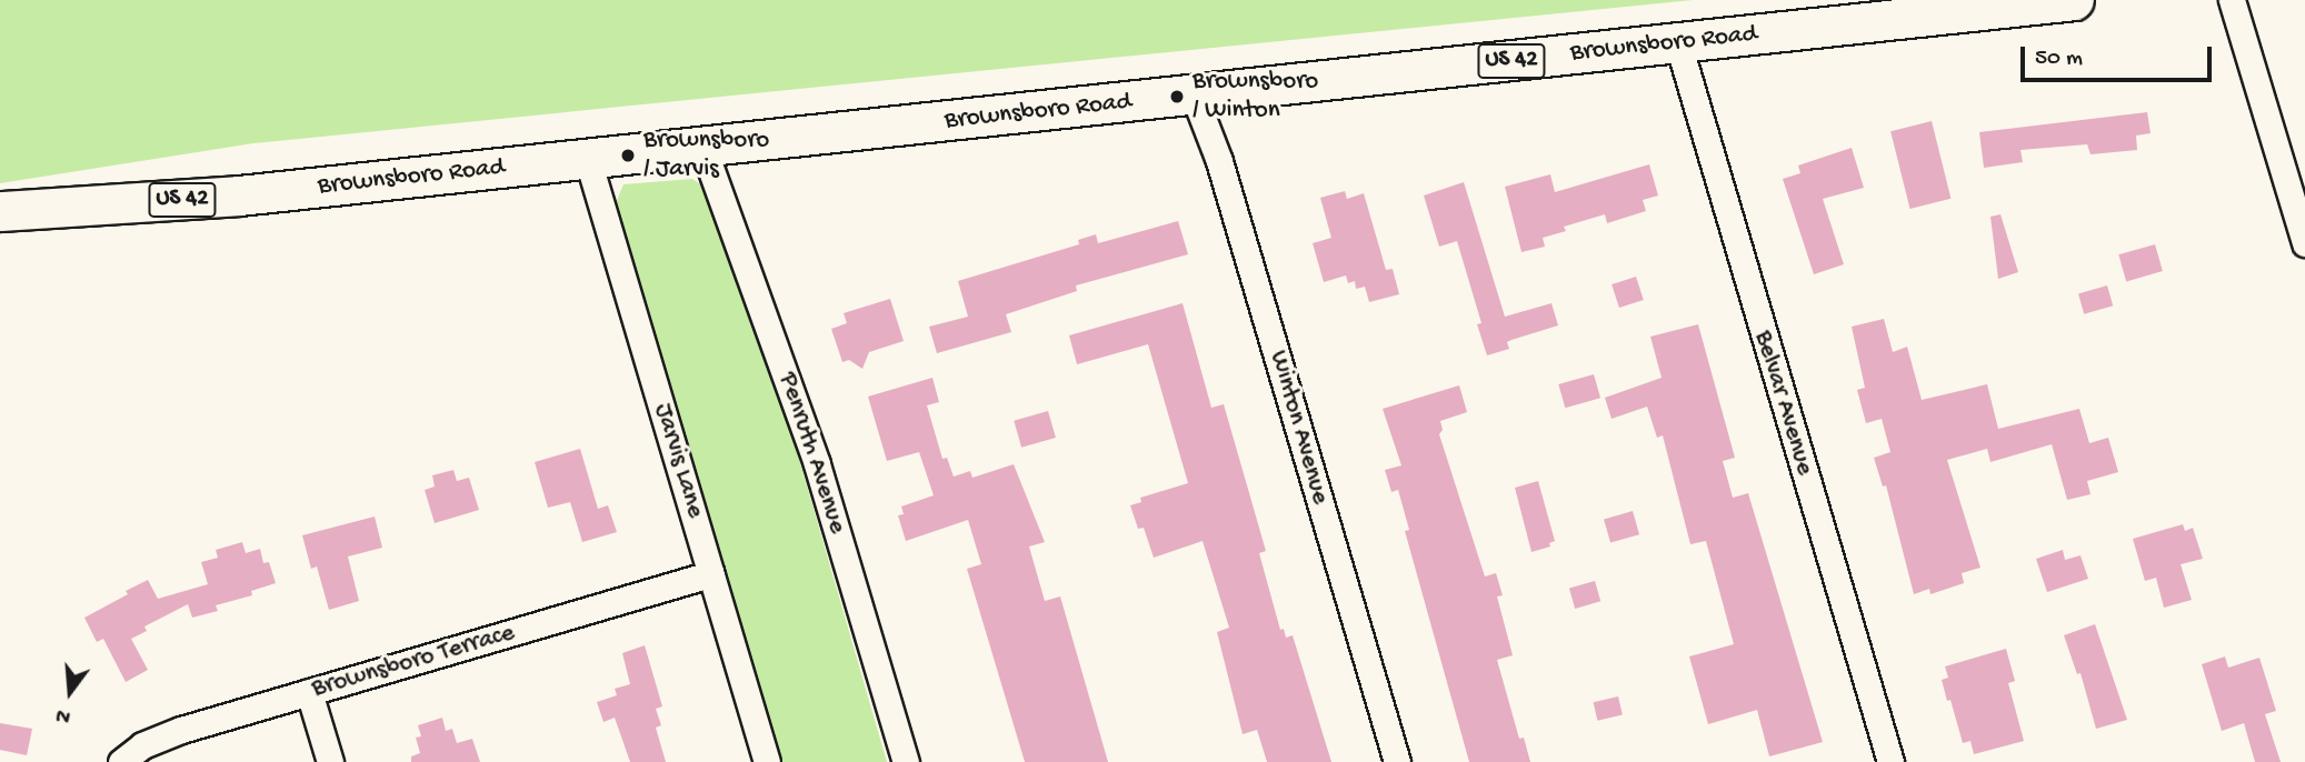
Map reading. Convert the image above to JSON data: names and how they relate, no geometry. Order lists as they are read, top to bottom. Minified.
{"streets":{"main road":["Brownsboro Road","US 42"],"street":["Belvar Avenue","Winton Avenue","Penruth Avenue","Jarvis Lane","Brownsboro Terrace"]},"crossings":[["Brownsboro Road","Belvar Avenue"],["Brownsboro Road","Winton Avenue"],["Brownsboro Road","Penruth Avenue"],["Brownsboro Road","Jarvis Lane"],["Jarvis Lane","Brownsboro Terrace"]],"places":["Brownsboro / Winton","Brownsboro / Jarvis"],"scale_bar":"50 m","north":"bottom"}
